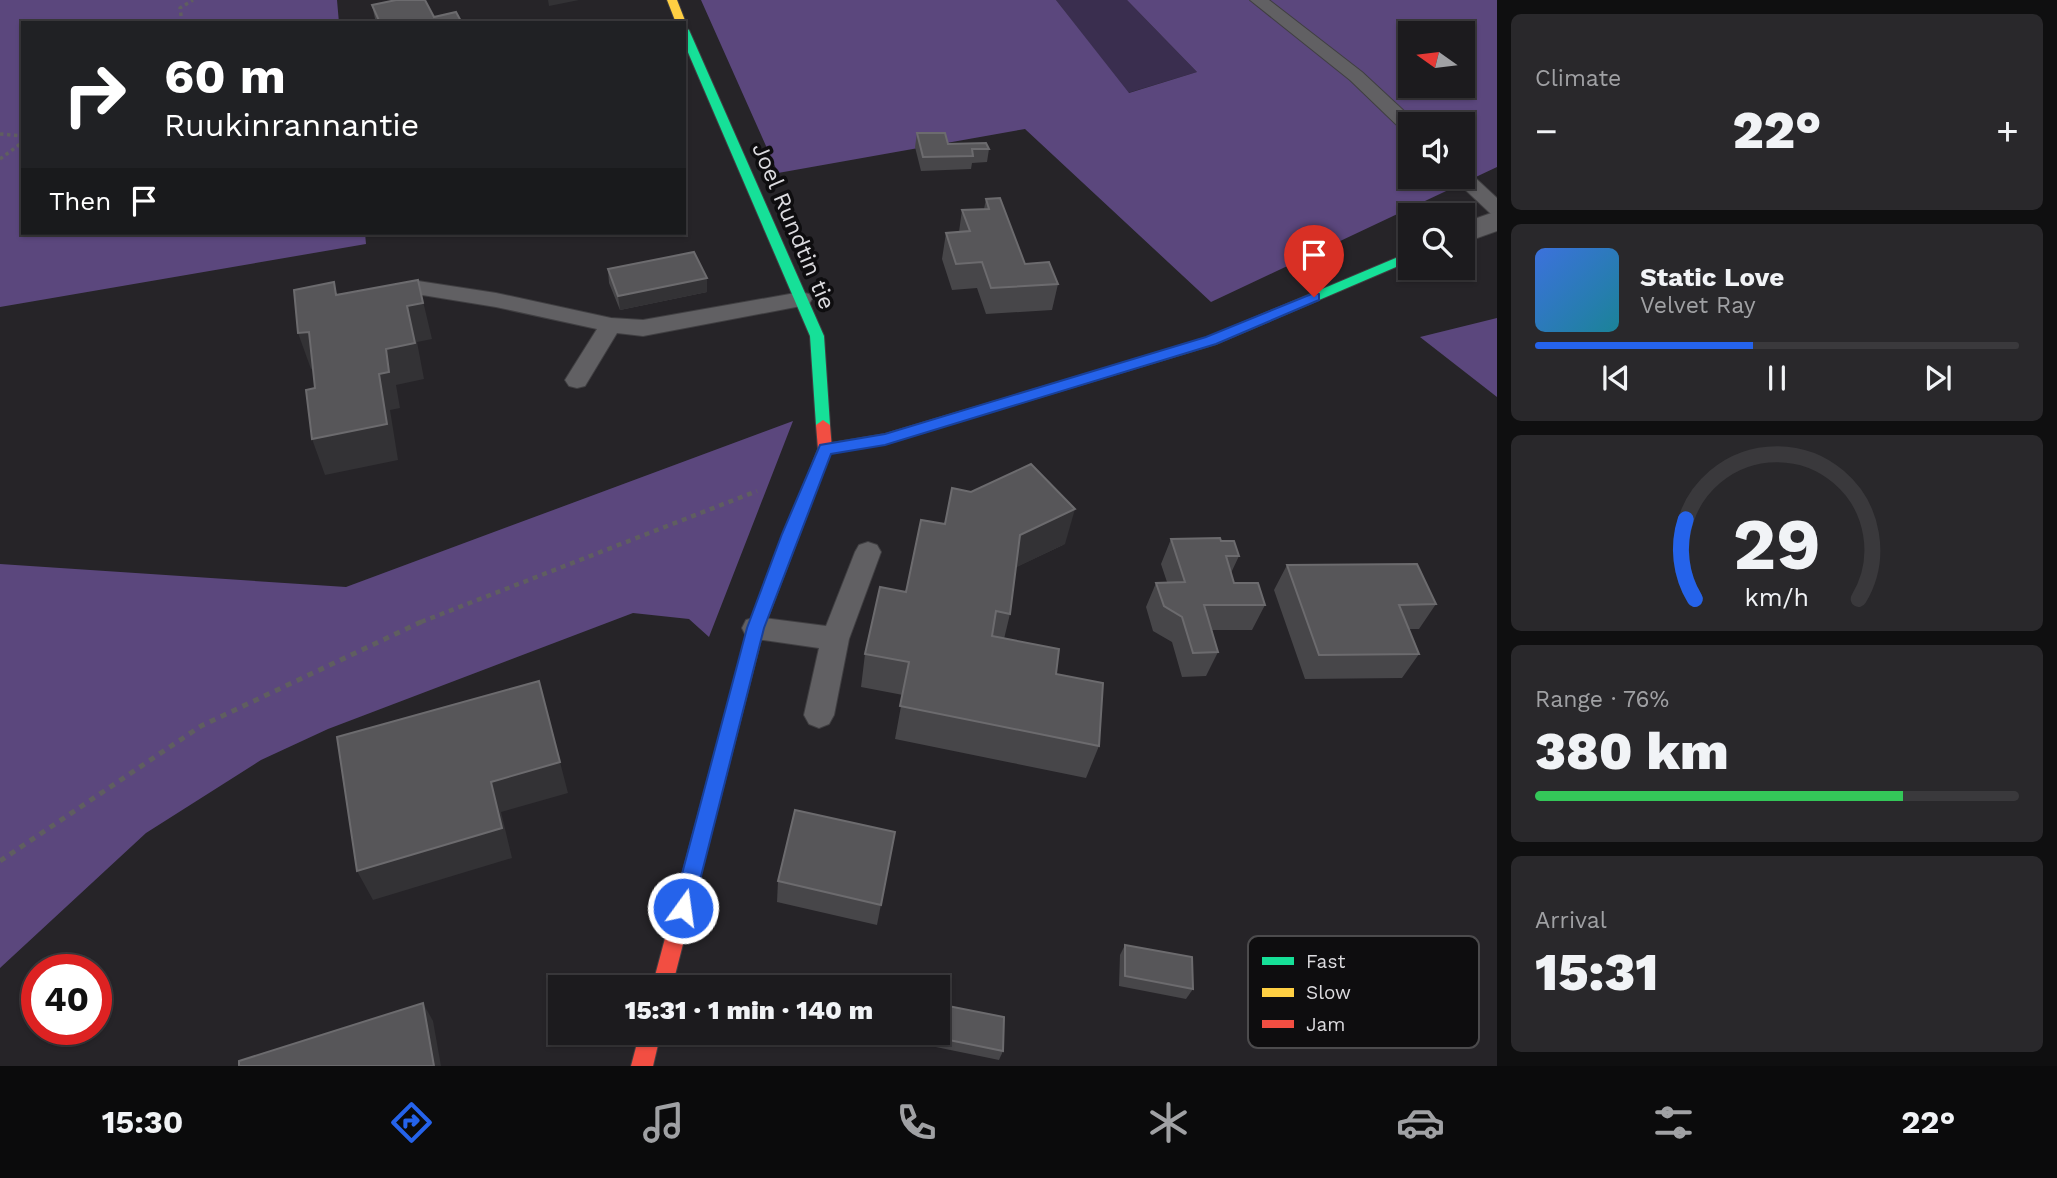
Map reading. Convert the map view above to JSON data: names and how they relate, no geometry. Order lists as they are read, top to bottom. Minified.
{"streets":{"street":["Joel Rundtin tie"]},"legend":["Fast","Slow","Jam"],"north":"left","page":{"tile":["Climate",["Range · 76%","380 km"],["Arrival","15:31"]],"turn":["60 m","Ruukinrannantie"],"heat":["−","22°","+"],"then":"Then","song":["Static Love","Velvet Ray"],"limit":"40","trip":"15:31 · 1 min · 140 m","tabs":["15:30","22°"],"gauge":["29","km/h"]}}
